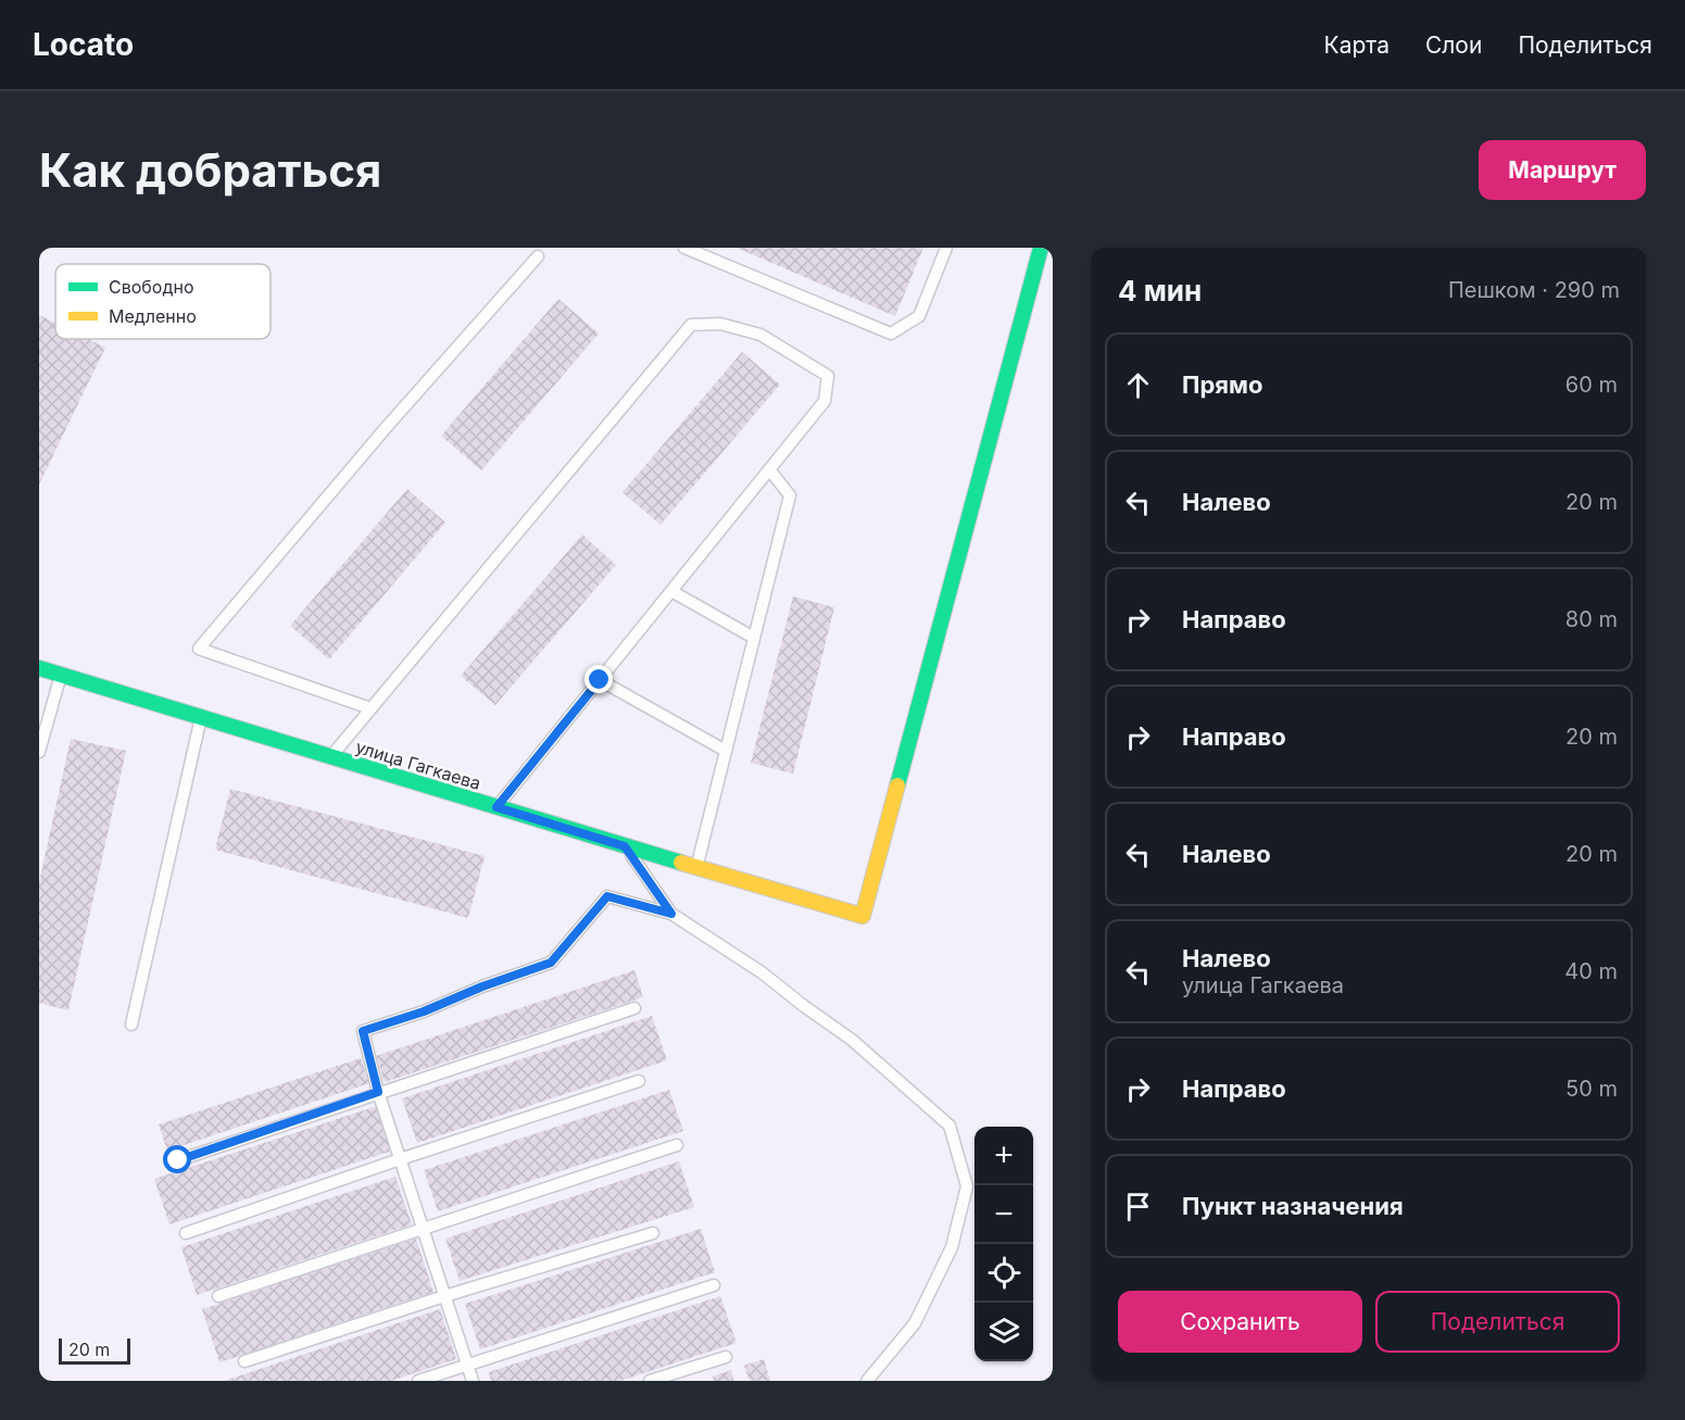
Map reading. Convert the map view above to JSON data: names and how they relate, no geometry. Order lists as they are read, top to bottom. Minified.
{"streets":{"street":["улица Гагкаева"]},"legend":["Свободно","Медленно"],"scale_bar":"20 m","page":{"header":"Locato","nav":["Карта","Слои","Поделиться"],"buttons":["Маршрут",["Сохранить","Поделиться"]],"title":"Как добраться","heading":["4 мин","Пешком · 290 m"],"list":[["Прямо","60 m"],["Налево","20 m"],["Направо","80 m"],["Направо","20 m"],["Налево","20 m"],["Налево","улица Гагкаева","40 m"],["Направо","50 m"],"Пункт назначения"],"map_buttons":["+","−"],"scale":"20 m"}}
